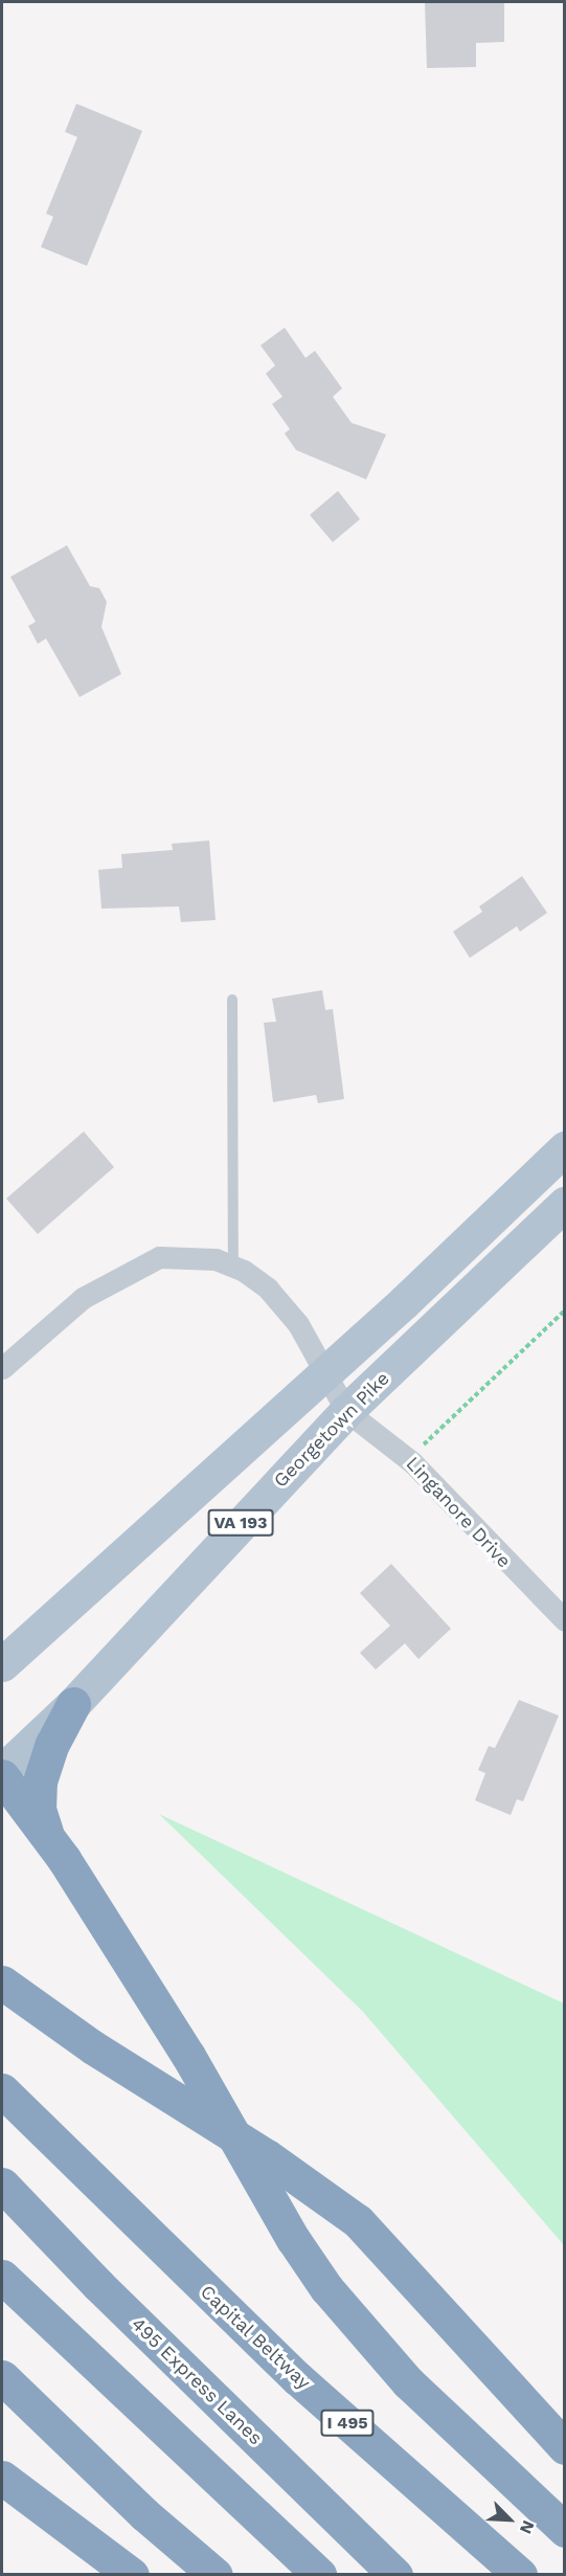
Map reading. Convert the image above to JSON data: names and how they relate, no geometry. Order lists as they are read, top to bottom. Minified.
{"streets":{"highway":["Capital Beltway","495 Express Lanes","I 495"],"main road":["Georgetown Pike","VA 193"],"street":["Linganore Drive"]},"crossings":[["Georgetown Pike","Linganore Drive"]],"north":"bottom right"}
